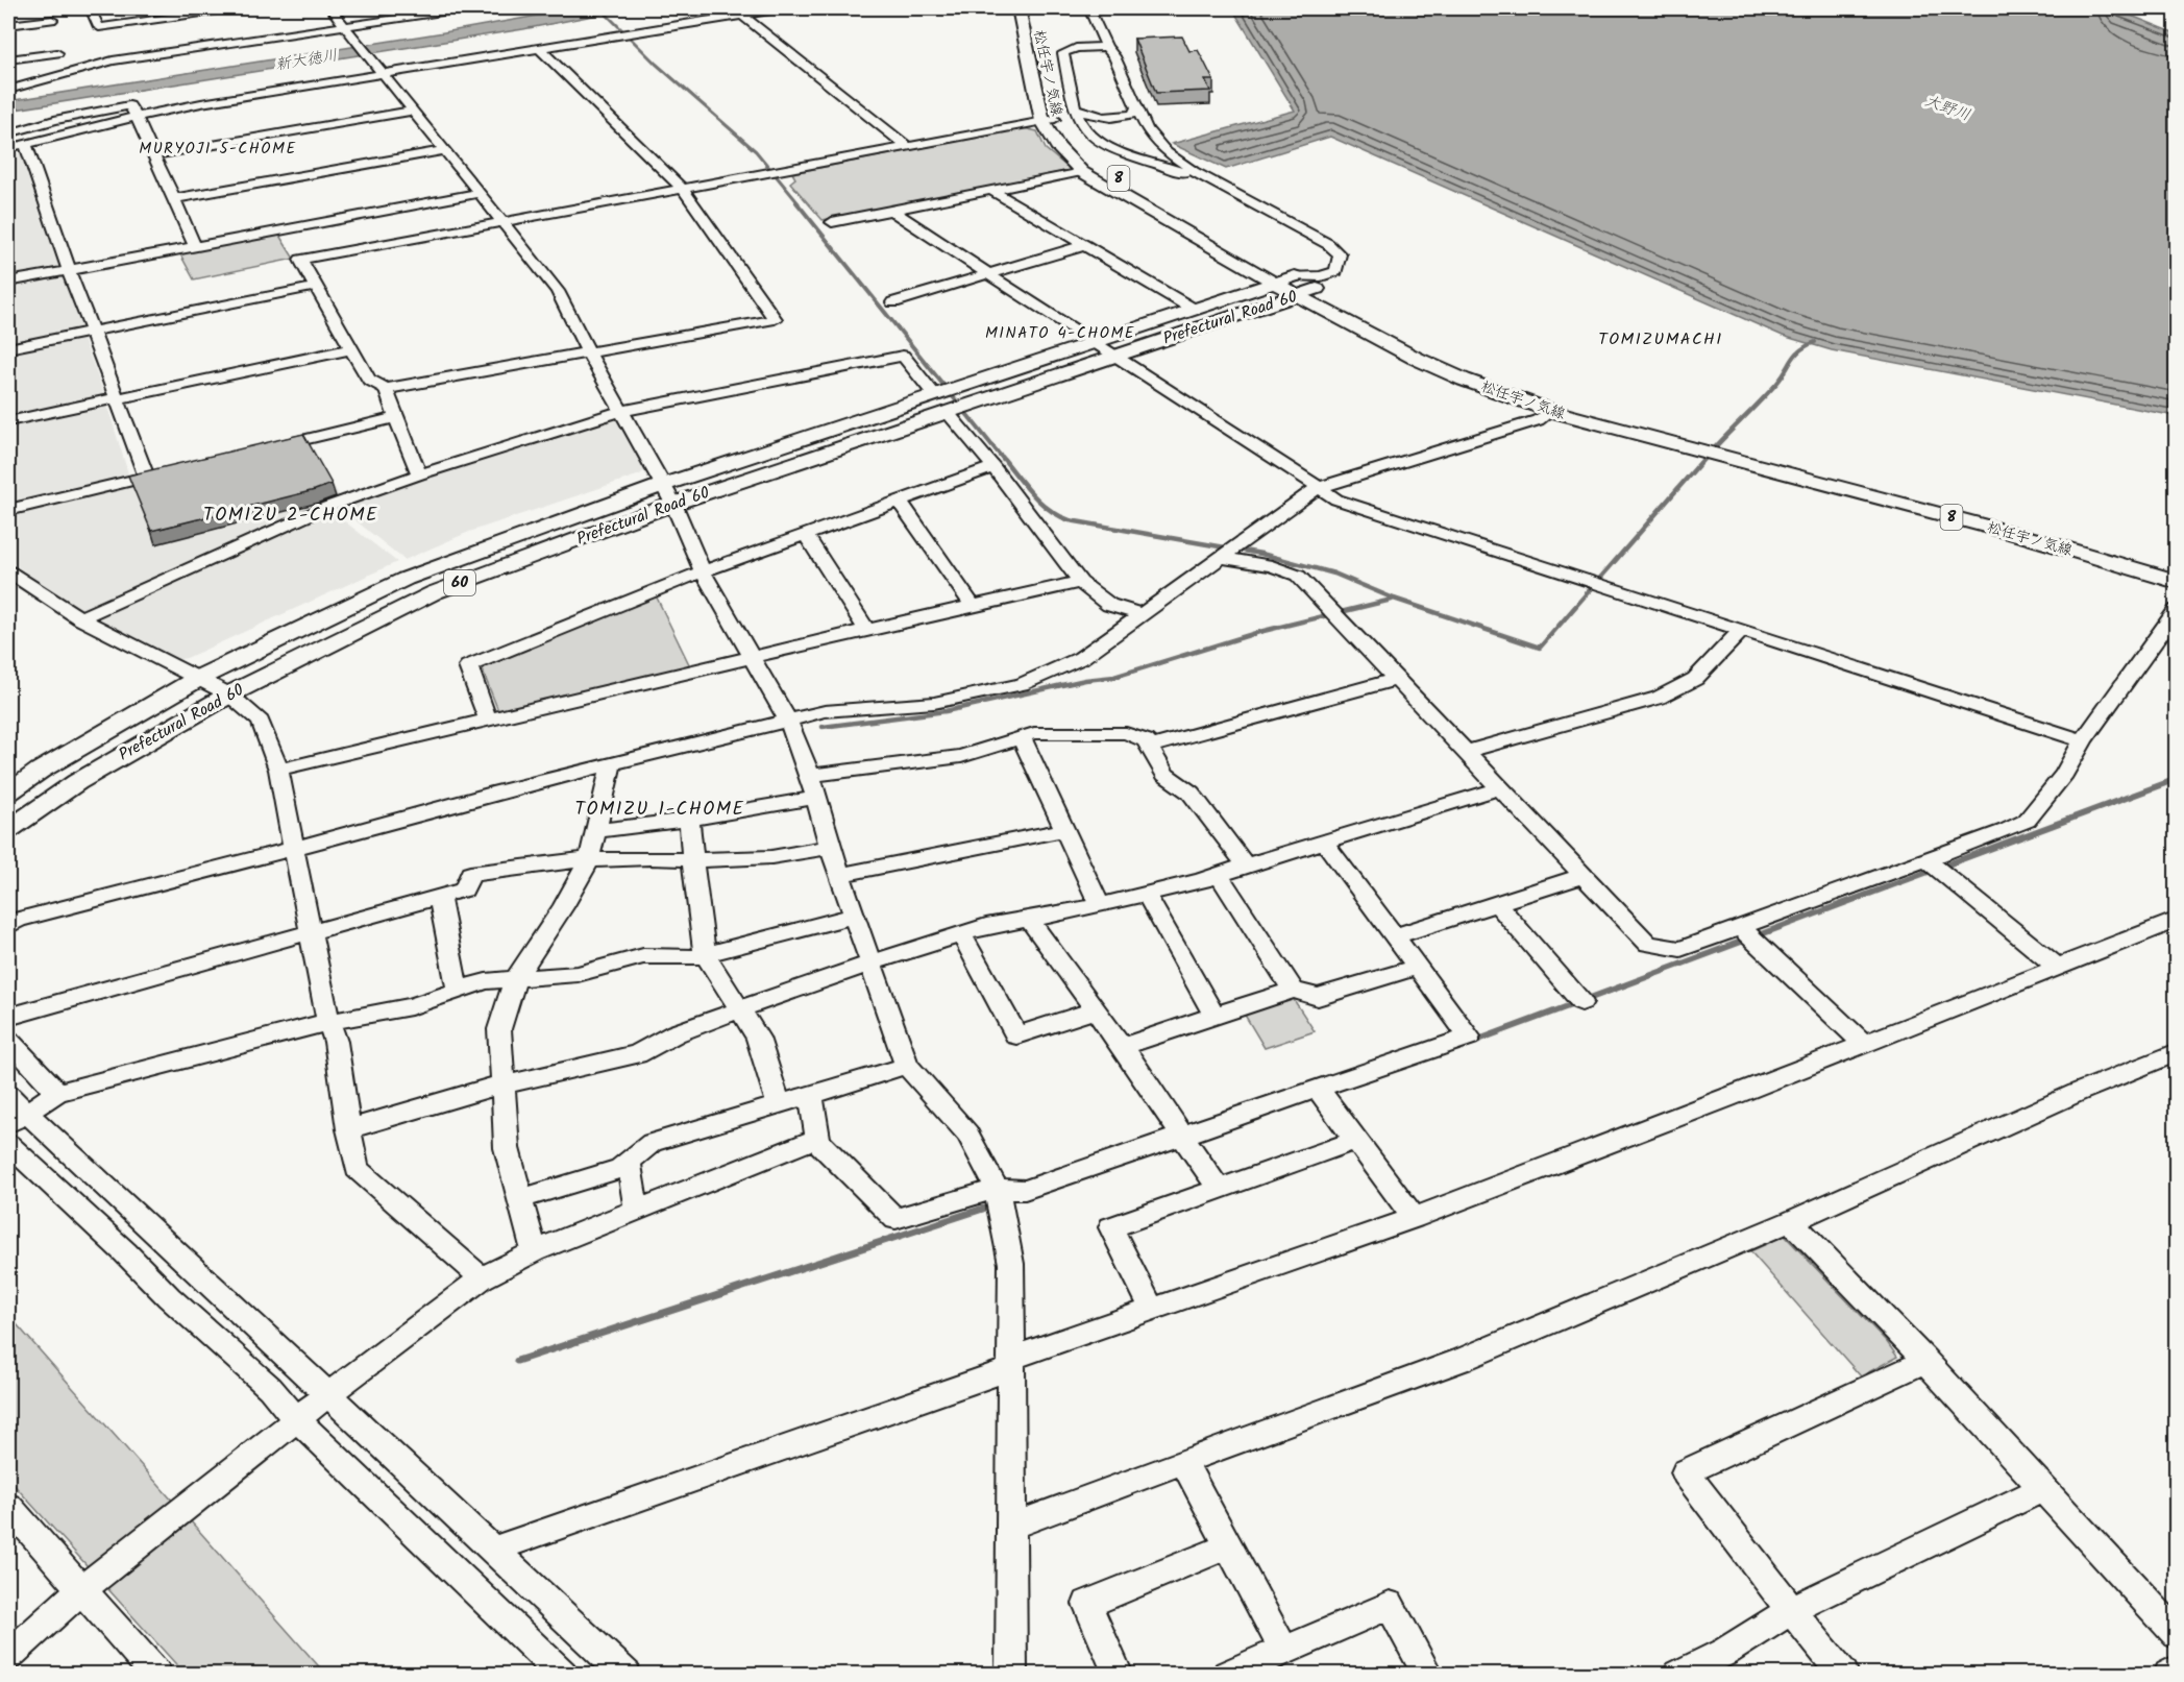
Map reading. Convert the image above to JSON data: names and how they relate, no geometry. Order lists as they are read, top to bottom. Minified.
{"streets":{"main road":["松任宇ノ気線","8","Prefectural Road 60","60"]},"crossings":[["松任宇ノ気線","Prefectural Road 60"]],"districts":["MURYOJI 5-CHOME","MINATO 4-CHOME","TOMIZUMACHI","TOMIZU 2-CHOME","TOMIZU 1-CHOME"],"water":["新大徳川","大野川"]}
